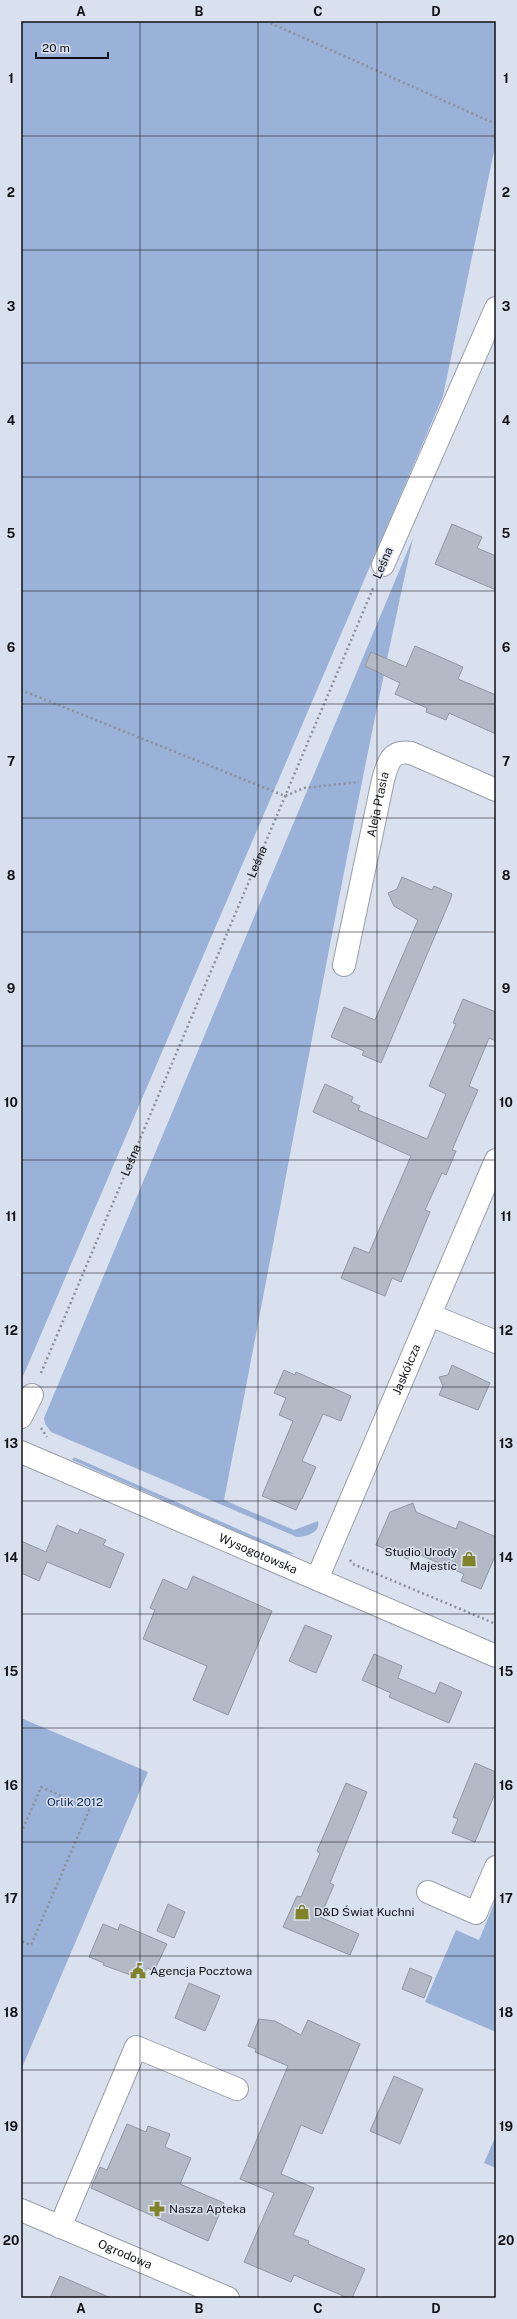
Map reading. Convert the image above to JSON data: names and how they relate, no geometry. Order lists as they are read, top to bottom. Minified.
{"streets":{"street":["Leśna","Aleja Ptasia","Jaskółcza","Wysogotowska","Ogrodowa"]},"crossings":[["Jaskółcza","Wysogotowska"]],"parks":["Orlik 2012"],"places":{"shop":["Studio Urody Majestic","D&D Świat Kuchni"],"public building":["Agencja Pocztowa"],"pharmacy":["Nasza Apteka"]},"scale_bar":"20 m","grid":{"columns":["A","B","C","D"],"rows":["1","2","3","4","5","6","7","8","9","10","11","12","13","14","15","16","17","18","19","20"]}}
